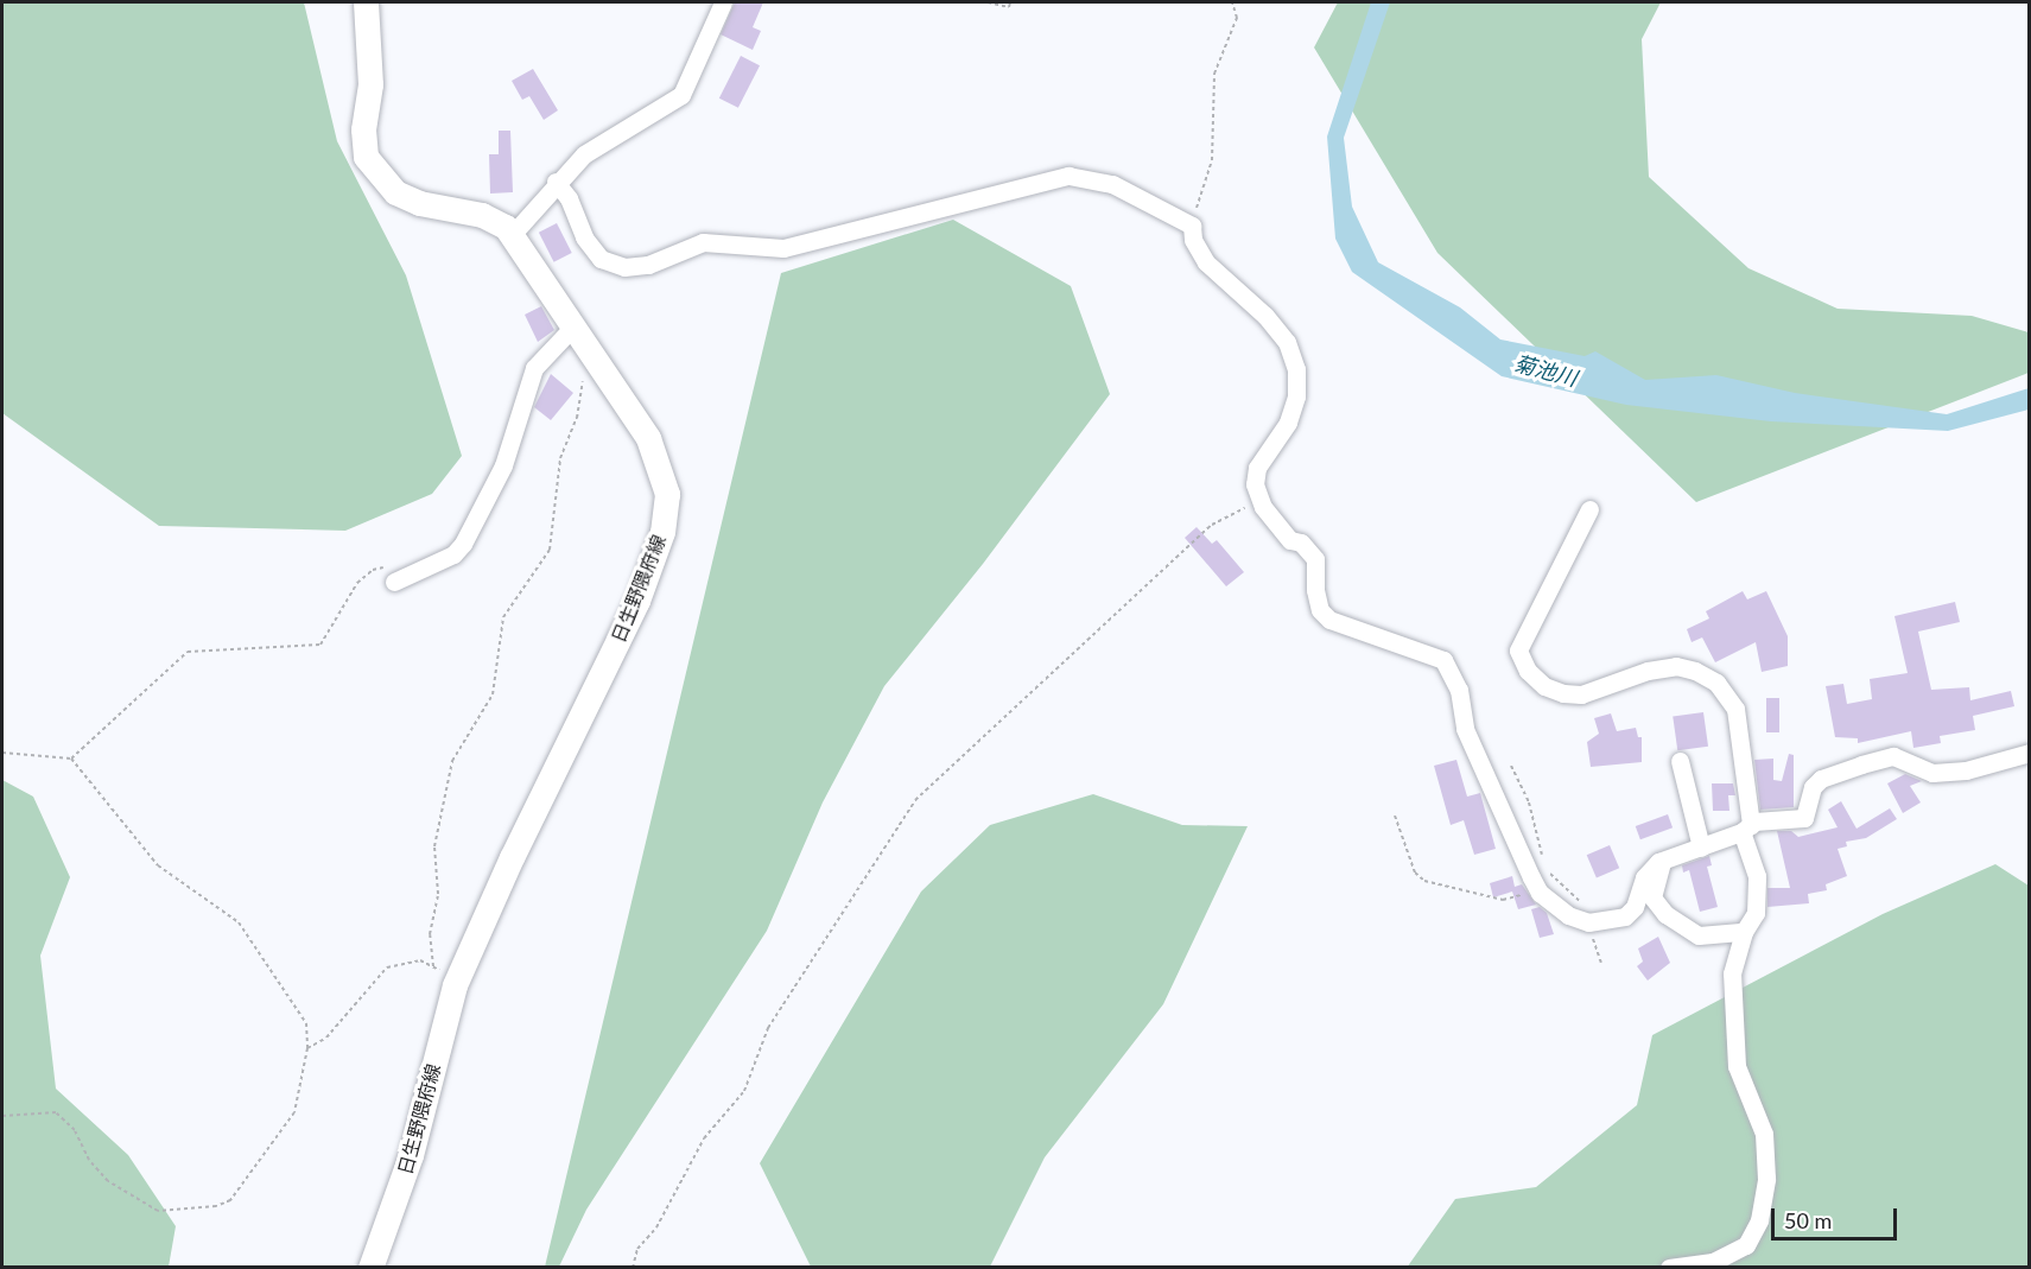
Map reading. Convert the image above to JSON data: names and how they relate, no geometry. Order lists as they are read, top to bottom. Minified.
{"streets":{"main road":["日生野隈府線"]},"water":["菊池川"],"scale_bar":"50 m"}
